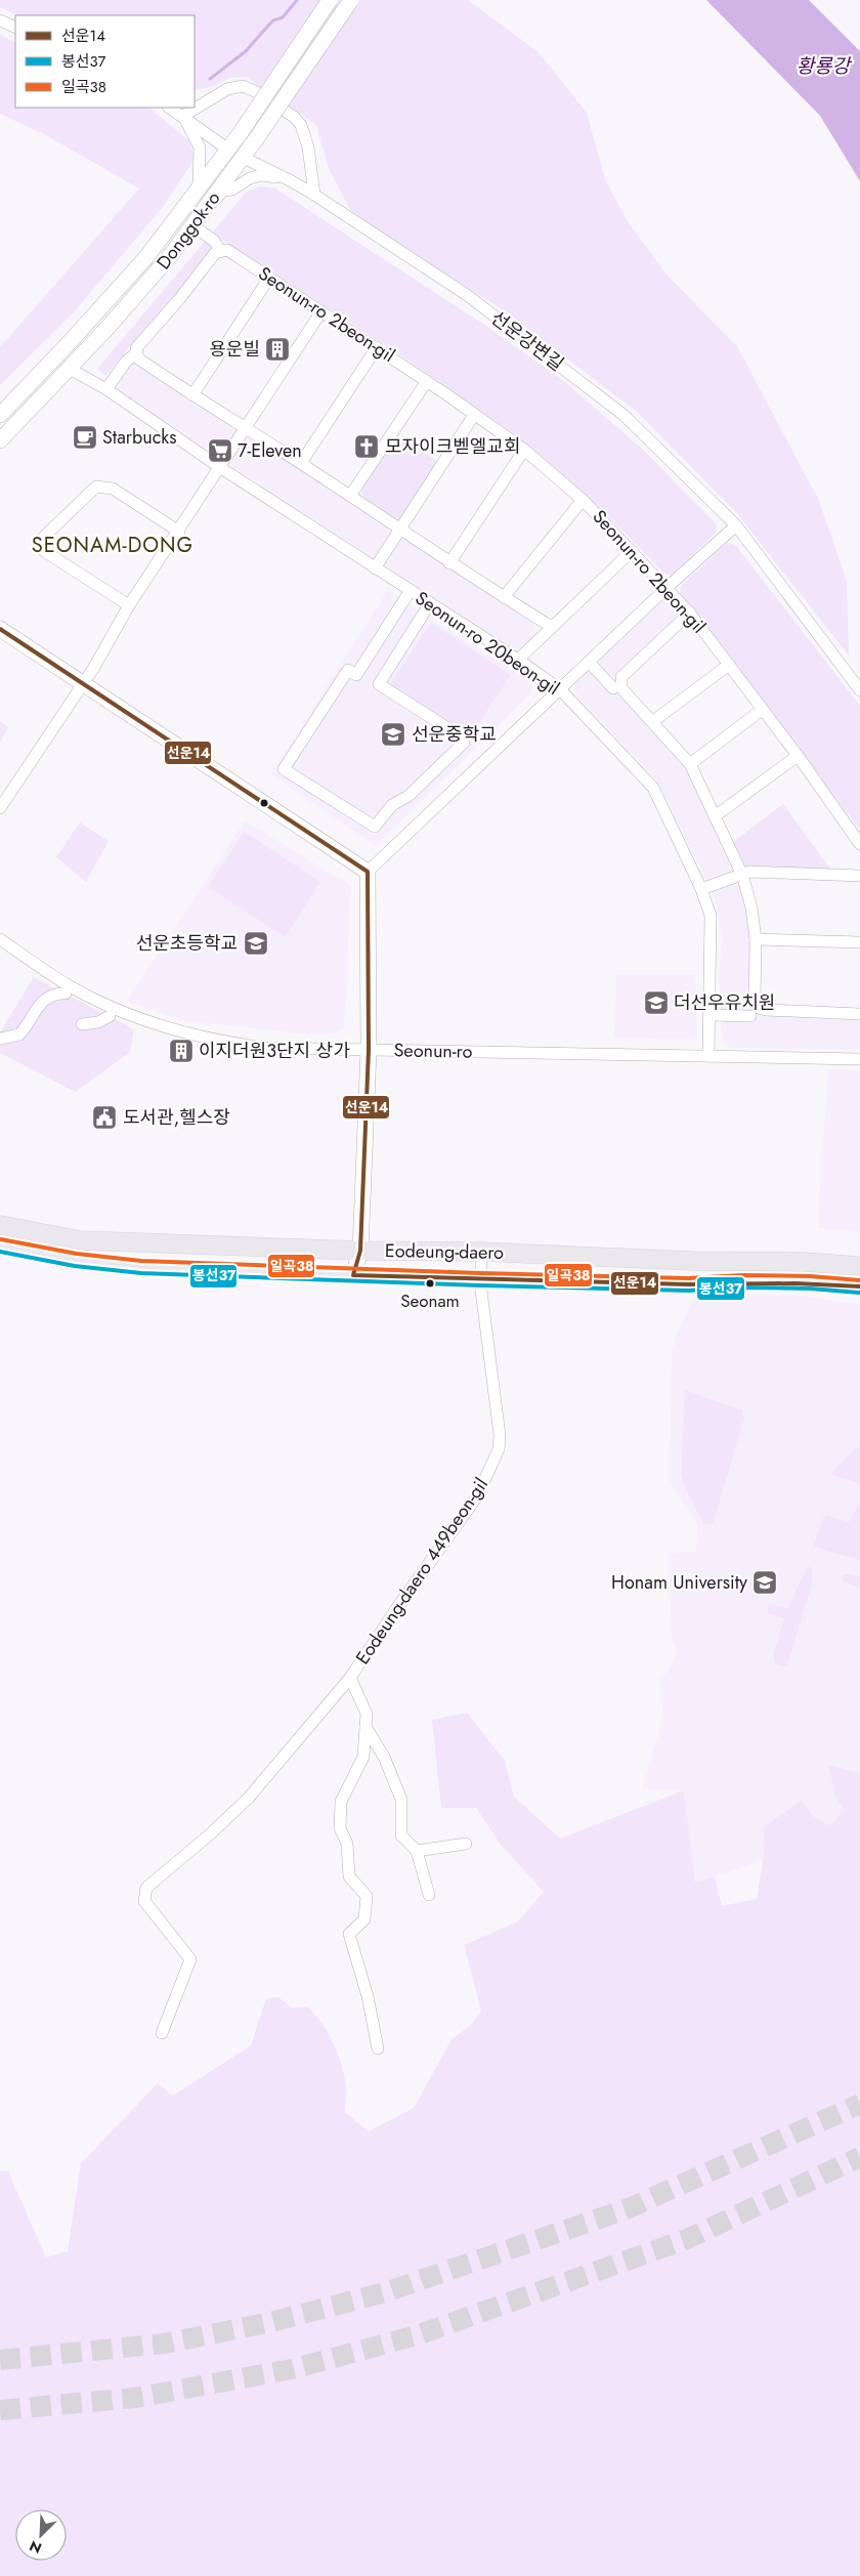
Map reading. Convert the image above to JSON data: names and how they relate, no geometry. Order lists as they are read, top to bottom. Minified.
{"streets":{"main road":["Donggok-ro","Eodeung-daero"],"street":["Seonun-ro 2beon-gil","선운강변길","Seonun-ro 20beon-gil","Seonun-ro","Eodeung-daero 449beon-gil"]},"crossings":[["Donggok-ro","Seonun-ro 2beon-gil"],["Donggok-ro","선운강변길"],["Donggok-ro","Seonun-ro 20beon-gil"],["Seonun-ro 20beon-gil","Seonun-ro"],["Eodeung-daero","Eodeung-daero 449beon-gil"]],"districts":["SEONAM-DONG"],"water":["황룡강"],"places":{"building":["용운빌","이지더원3단지 상가"],"cafe":["Starbucks"],"church":["모자이크벧엘교회"],"supermarket":["7-Eleven"],"school or university":["선운중학교","선운초등학교","더선우유치원","Honam University"],"public building":["도서관,헬스장"],"other":["Seonam"]},"lines":["transit line 선운14","transit line 일곡38","transit line 봉선37"],"legend":["선운14","봉선37","일곡38"],"north":"bottom left"}
